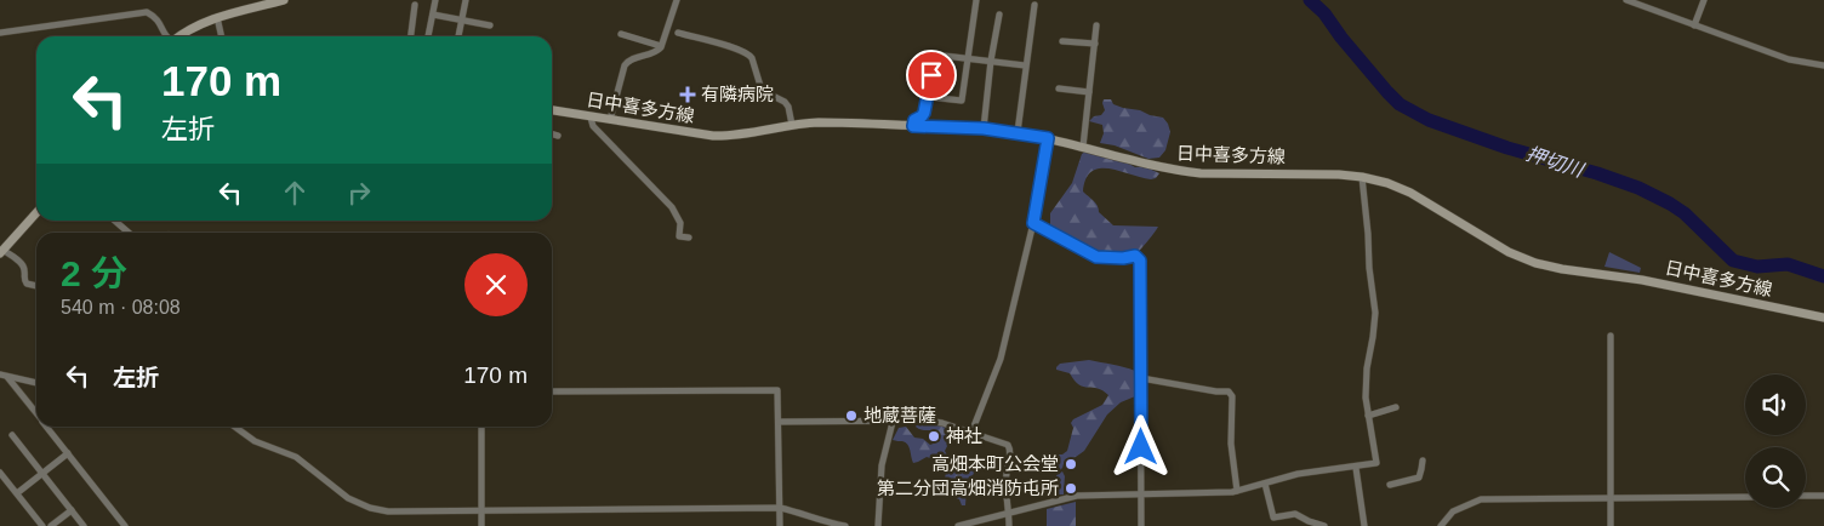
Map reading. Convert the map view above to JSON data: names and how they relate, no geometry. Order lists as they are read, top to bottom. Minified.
{"streets":{"main road":["日中喜多方線"]},"water":["押切川"],"places":{"health":["有隣病院"],"other":["地蔵菩薩","神社","高畑本町公会堂","第二分団高畑消防屯所"]},"page":{"turn":["170 m","左折"],"heading":["2 分","540 m · 08:08"],"list":[{"name":"左折","value":"170 m"}]}}
